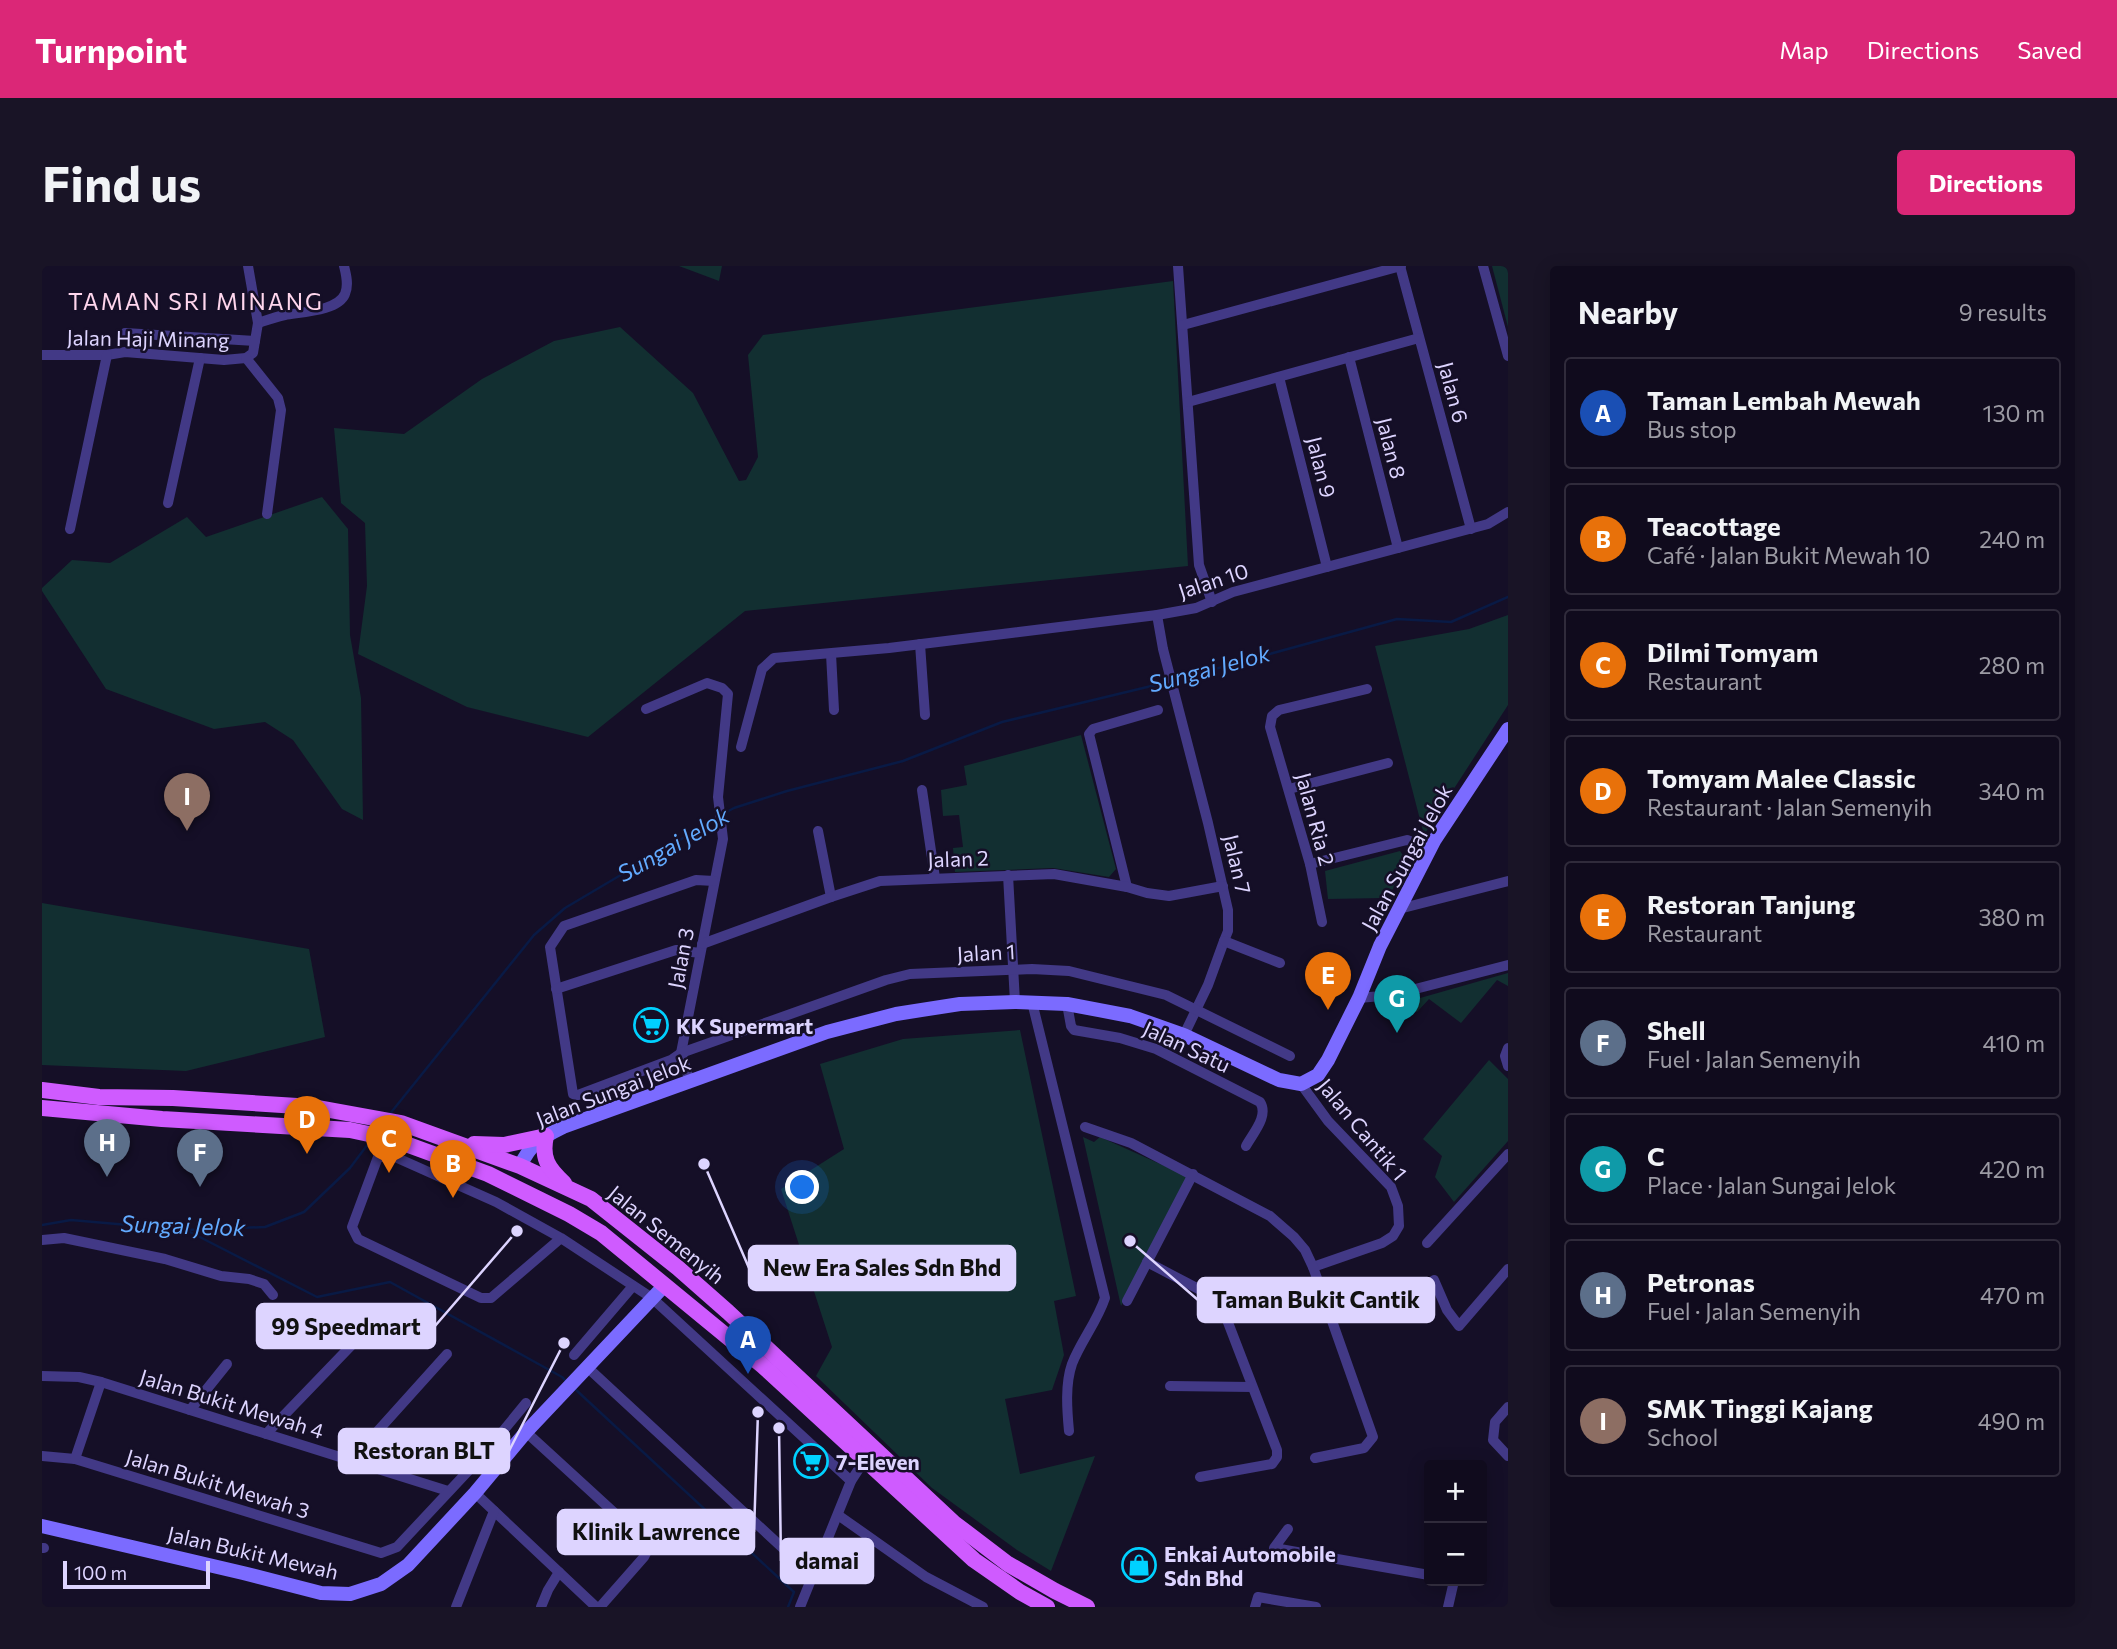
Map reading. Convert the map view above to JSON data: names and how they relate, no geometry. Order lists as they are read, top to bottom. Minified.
{"streets":{"main road":["Jalan Semenyih"],"street":["Jalan Haji Minang","Jalan 6","Jalan 8","Jalan 9","Jalan 10","Jalan Ria 2","Jalan Sungai Jelok","Jalan 2","Jalan 7","Jalan 1","Jalan 3","Jalan Satu","Jalan Cantik 1","Jalan Bukit Mewah 4","Jalan Bukit Mewah 3","Jalan Bukit Mewah"]},"crossings":[["Jalan 6","Jalan 10"],["Jalan 8","Jalan 10"],["Jalan 9","Jalan 10"],["Jalan 10","Jalan 7"],["Jalan Sungai Jelok","Jalan 7"],["Jalan Sungai Jelok","Jalan 3"],["Jalan Sungai Jelok","Jalan Satu"],["Jalan Sungai Jelok","Jalan Cantik 1"],["Jalan Sungai Jelok","Jalan Semenyih"],["Jalan 2","Jalan 7"],["Jalan 2","Jalan 1"],["Jalan 2","Jalan 3"],["Jalan 7","Jalan 1"],["Jalan 1","Jalan 3"],["Jalan Semenyih","Jalan Bukit Mewah"],["Jalan Bukit Mewah 4","Jalan Bukit Mewah 3"]],"districts":["TAMAN SRI MINANG"],"water":["Sungai Jelok"],"places":{"supermarket":["KK Supermart","7-Eleven"],"other":["New Era Sales Sdn Bhd","99 Speedmart","Taman Bukit Cantik","Restoran BLT","Klinik Lawrence","damai"],"shop":["Enkai Automobile Sdn Bhd"]},"scale_bar":"100 m","page":{"header":"Turnpoint","nav":["Map","Directions","Saved"],"buttons":"Directions","title":"Find us","heading":["Nearby","9 results"],"list":[{"mark":"A","name":"Taman Lembah Mewah","note":"Bus stop","value":"130 m"},{"mark":"B","name":"Teacottage","note":"Café · Jalan Bukit Mewah 10","value":"240 m"},{"mark":"C","name":"Dilmi Tomyam","note":"Restaurant","value":"280 m"},{"mark":"D","name":"Tomyam Malee Classic","note":"Restaurant · Jalan Semenyih","value":"340 m"},{"mark":"E","name":"Restoran Tanjung","note":"Restaurant","value":"380 m"},{"mark":"F","name":"Shell","note":"Fuel · Jalan Semenyih","value":"410 m"},{"mark":"G","name":"C","note":"Place · Jalan Sungai Jelok","value":"420 m"},{"mark":"H","name":"Petronas","note":"Fuel · Jalan Semenyih","value":"470 m"},{"mark":"I","name":"SMK Tinggi Kajang","note":"School","value":"490 m"}],"pins":["I","E","G","D","C","H","F","B","A"],"map_buttons":["+","−"],"scale":"100 m"}}
